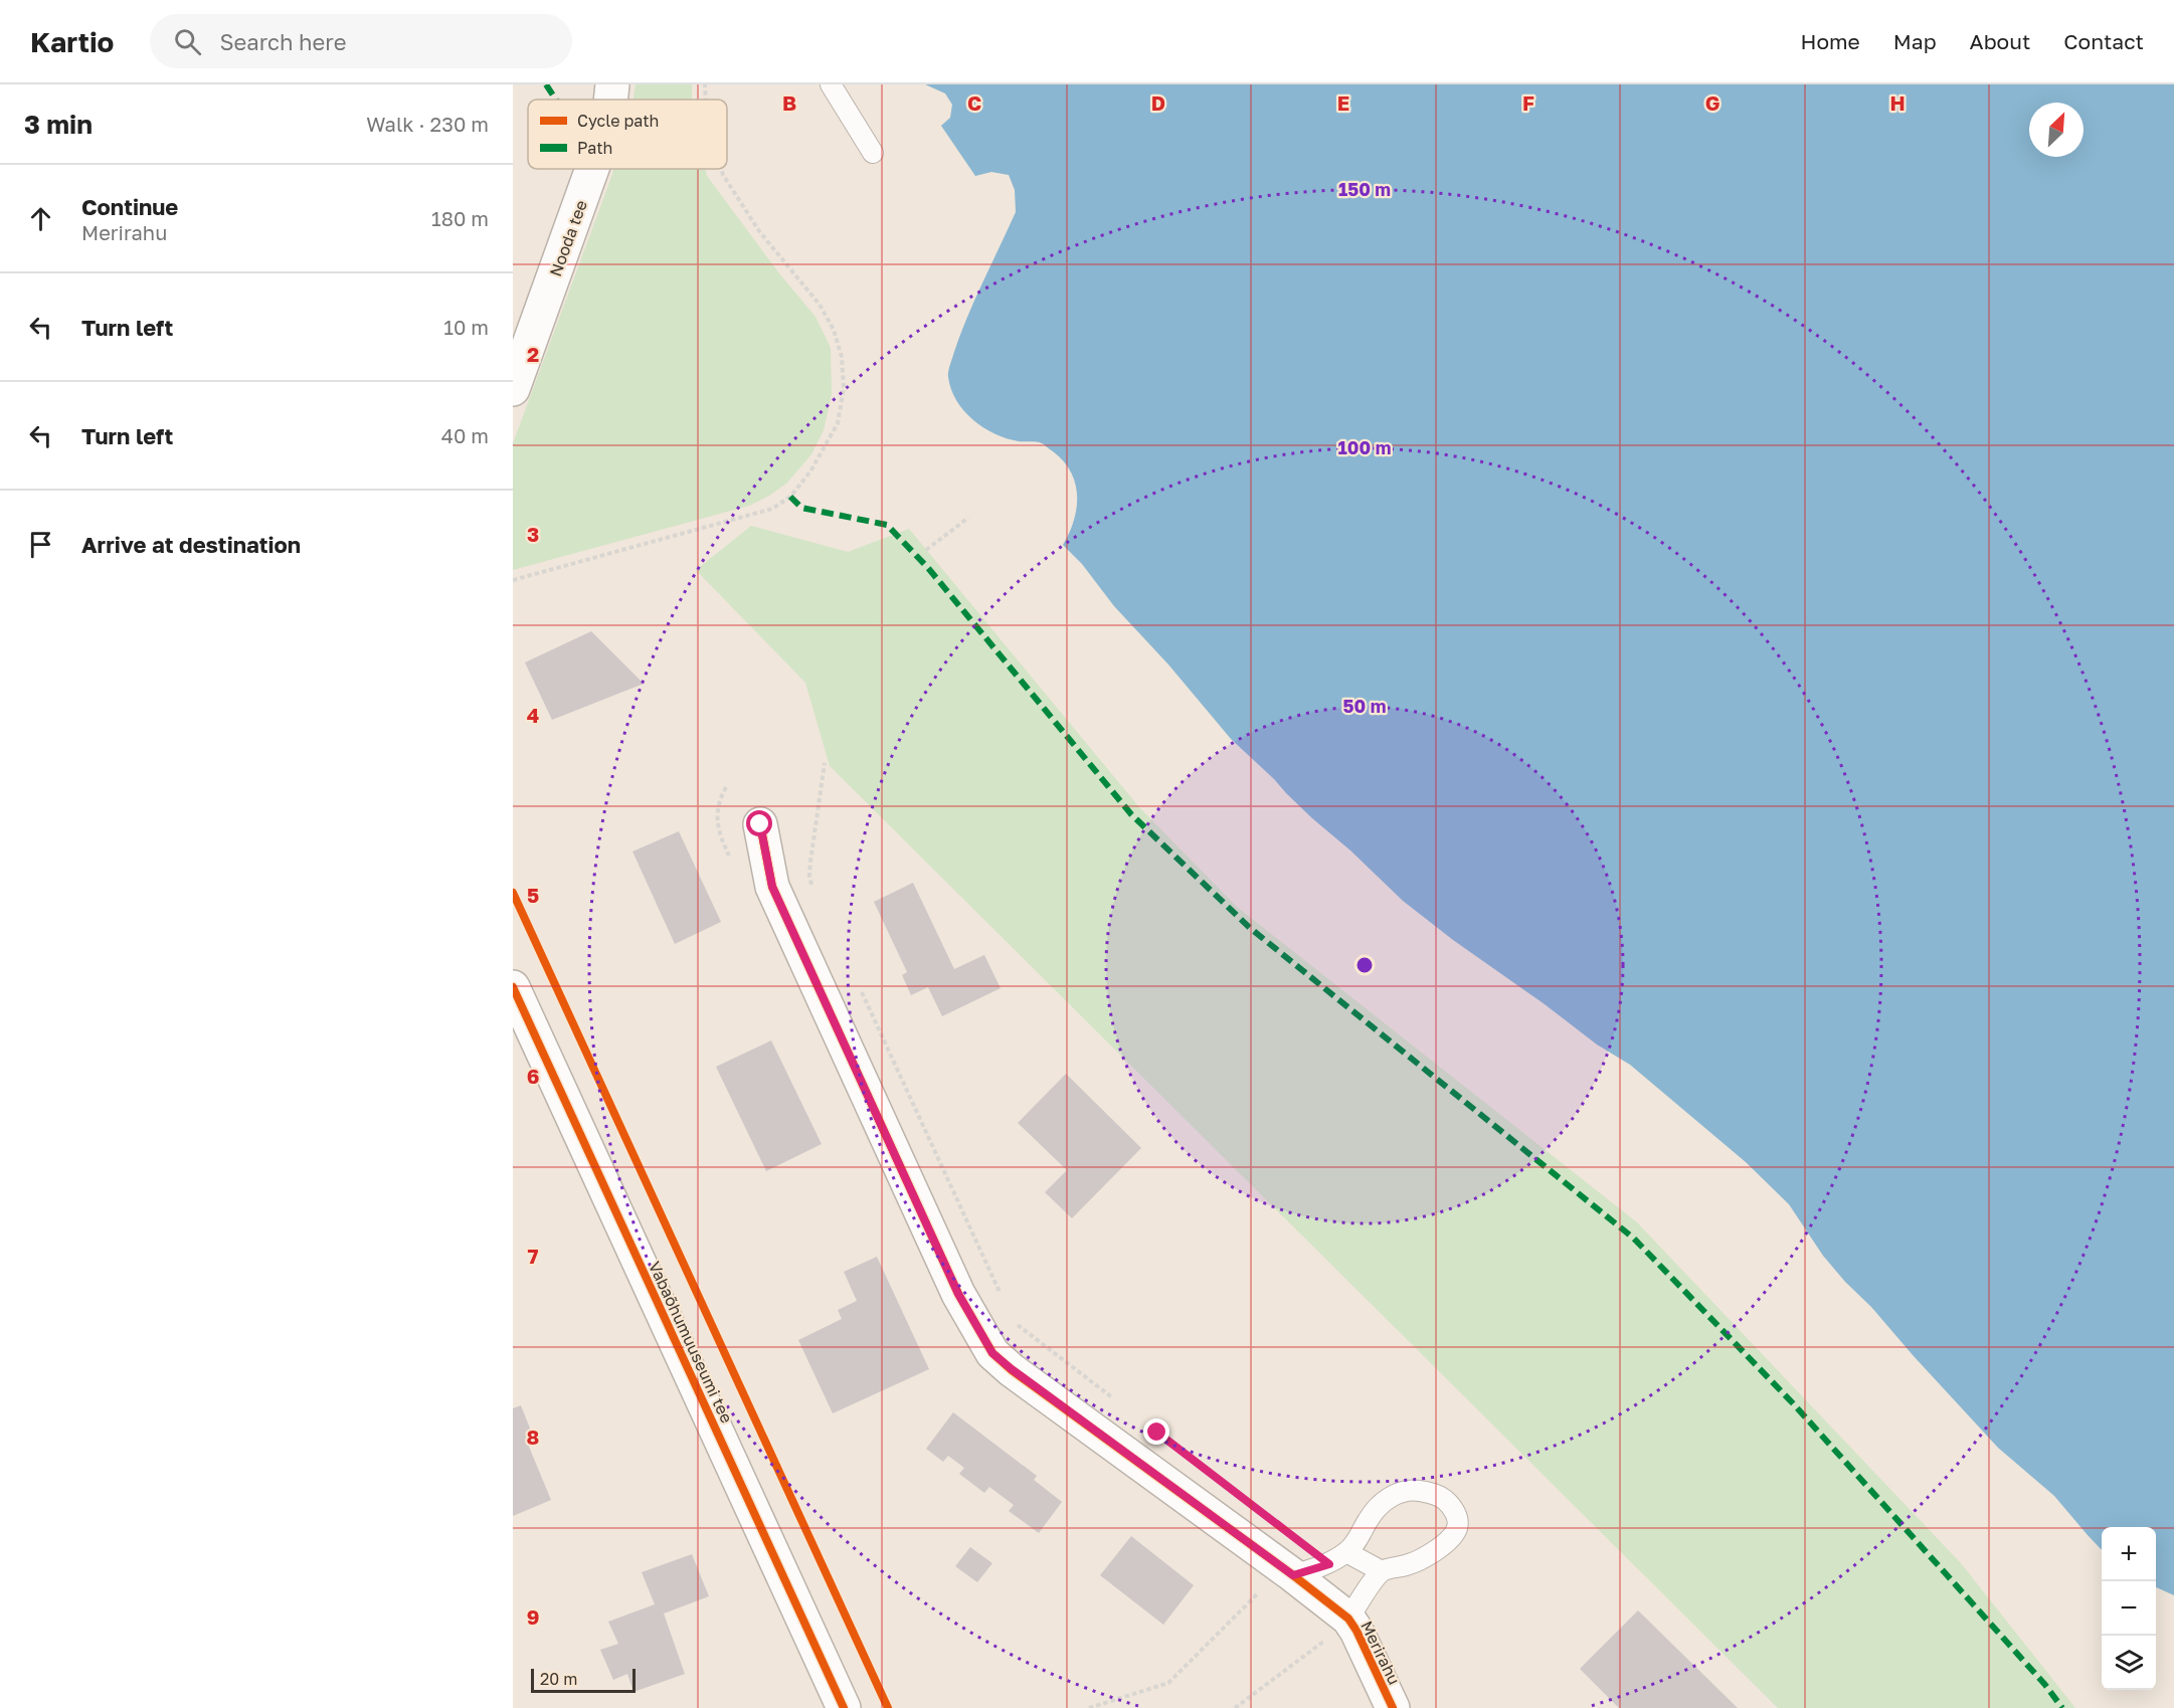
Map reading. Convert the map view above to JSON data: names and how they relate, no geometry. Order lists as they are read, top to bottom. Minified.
{"streets":{"street":["Nooda tee","Vabaõhumuuseumi tee","Merirahu"]},"legend":["Cycle path","Path"],"scale_bar":"20 m","north":"top right","page":{"header":"Kartio","search":"Search here","nav":["Home","Map","About","Contact"],"heading":["3 min","Walk · 230 m"],"list":[["Continue","Merirahu","180 m"],["Turn left","10 m"],["Turn left","40 m"],"Arrive at destination"],"map_buttons":["+","−"],"scale":"20 m"},"grid":{"columns":["B","C","D","E","F","G","H"],"rows":["2","3","4","5","6","7","8","9"]},"rings":["150 m","100 m","50 m"]}
